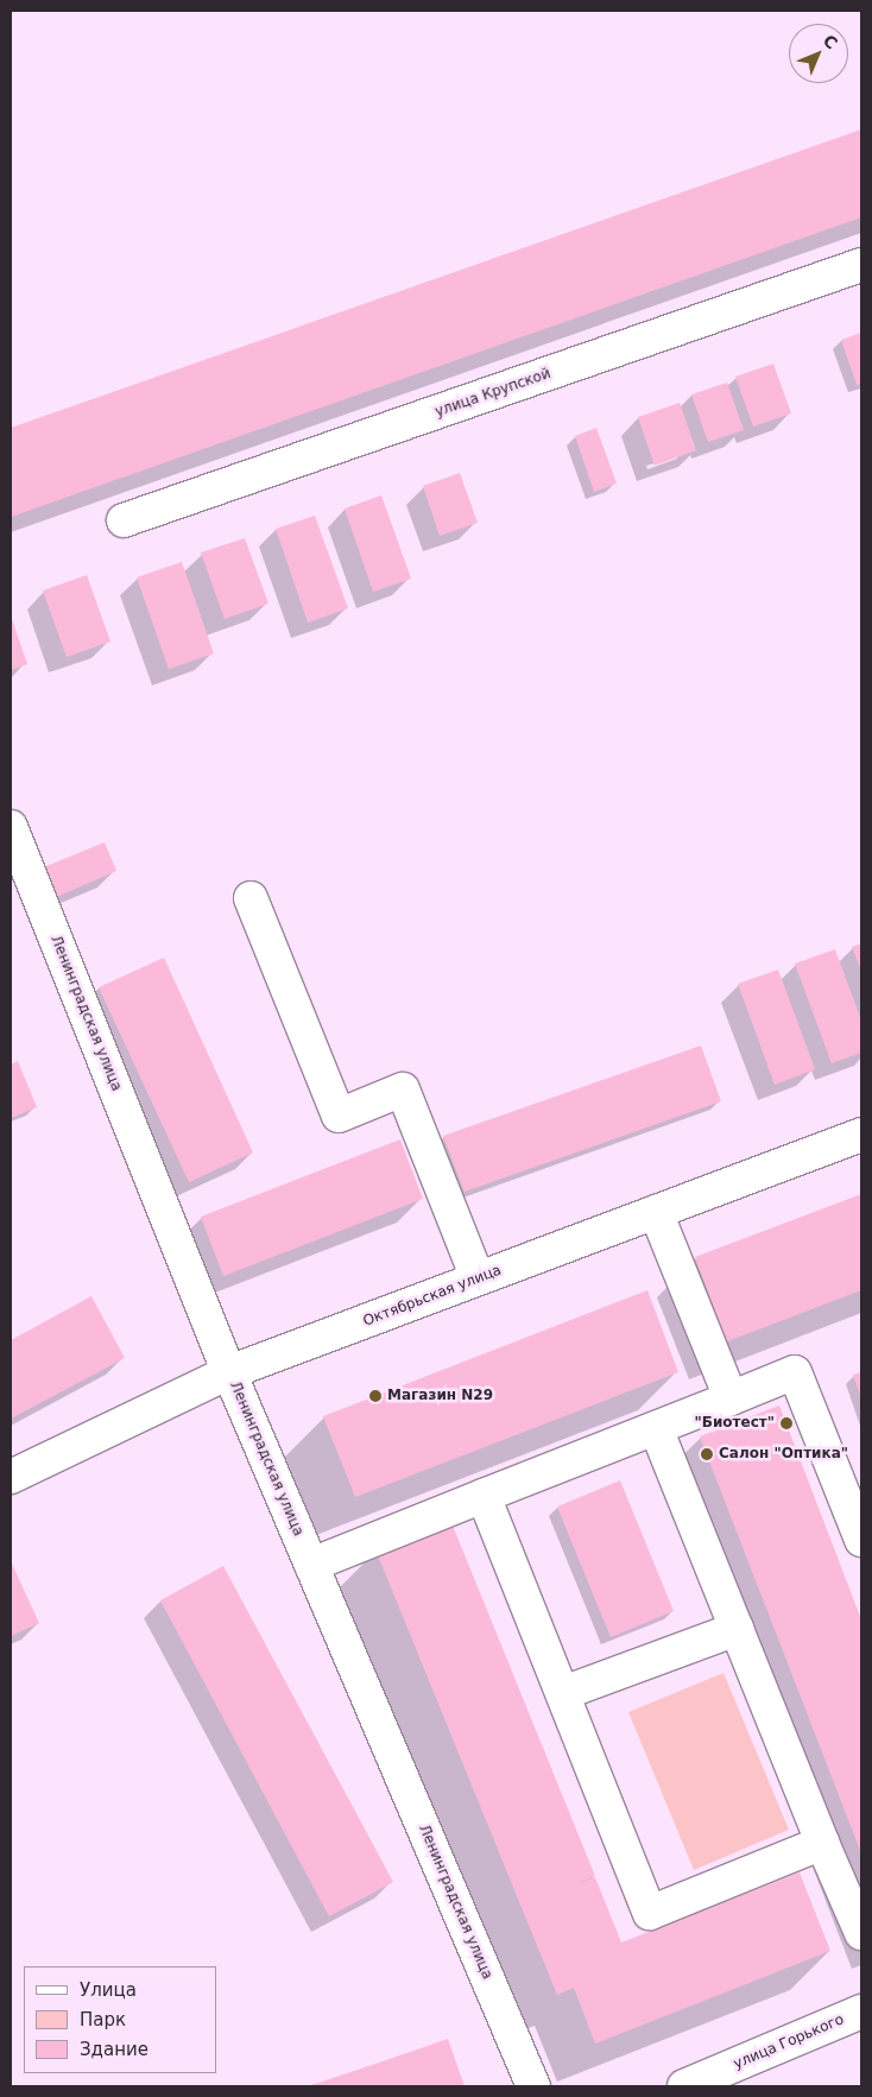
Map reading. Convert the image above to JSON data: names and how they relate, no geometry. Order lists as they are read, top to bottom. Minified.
{"streets":{"street":["улица Крупской","Ленинградская улица","Октябрьская улица","улица Горького"]},"crossings":[["Ленинградская улица","Октябрьская улица"]],"places":["Магазин N29","\"Биотест\"","Салон \"Оптика\""],"legend":["Улица","Парк","Здание"],"north":"top right"}
